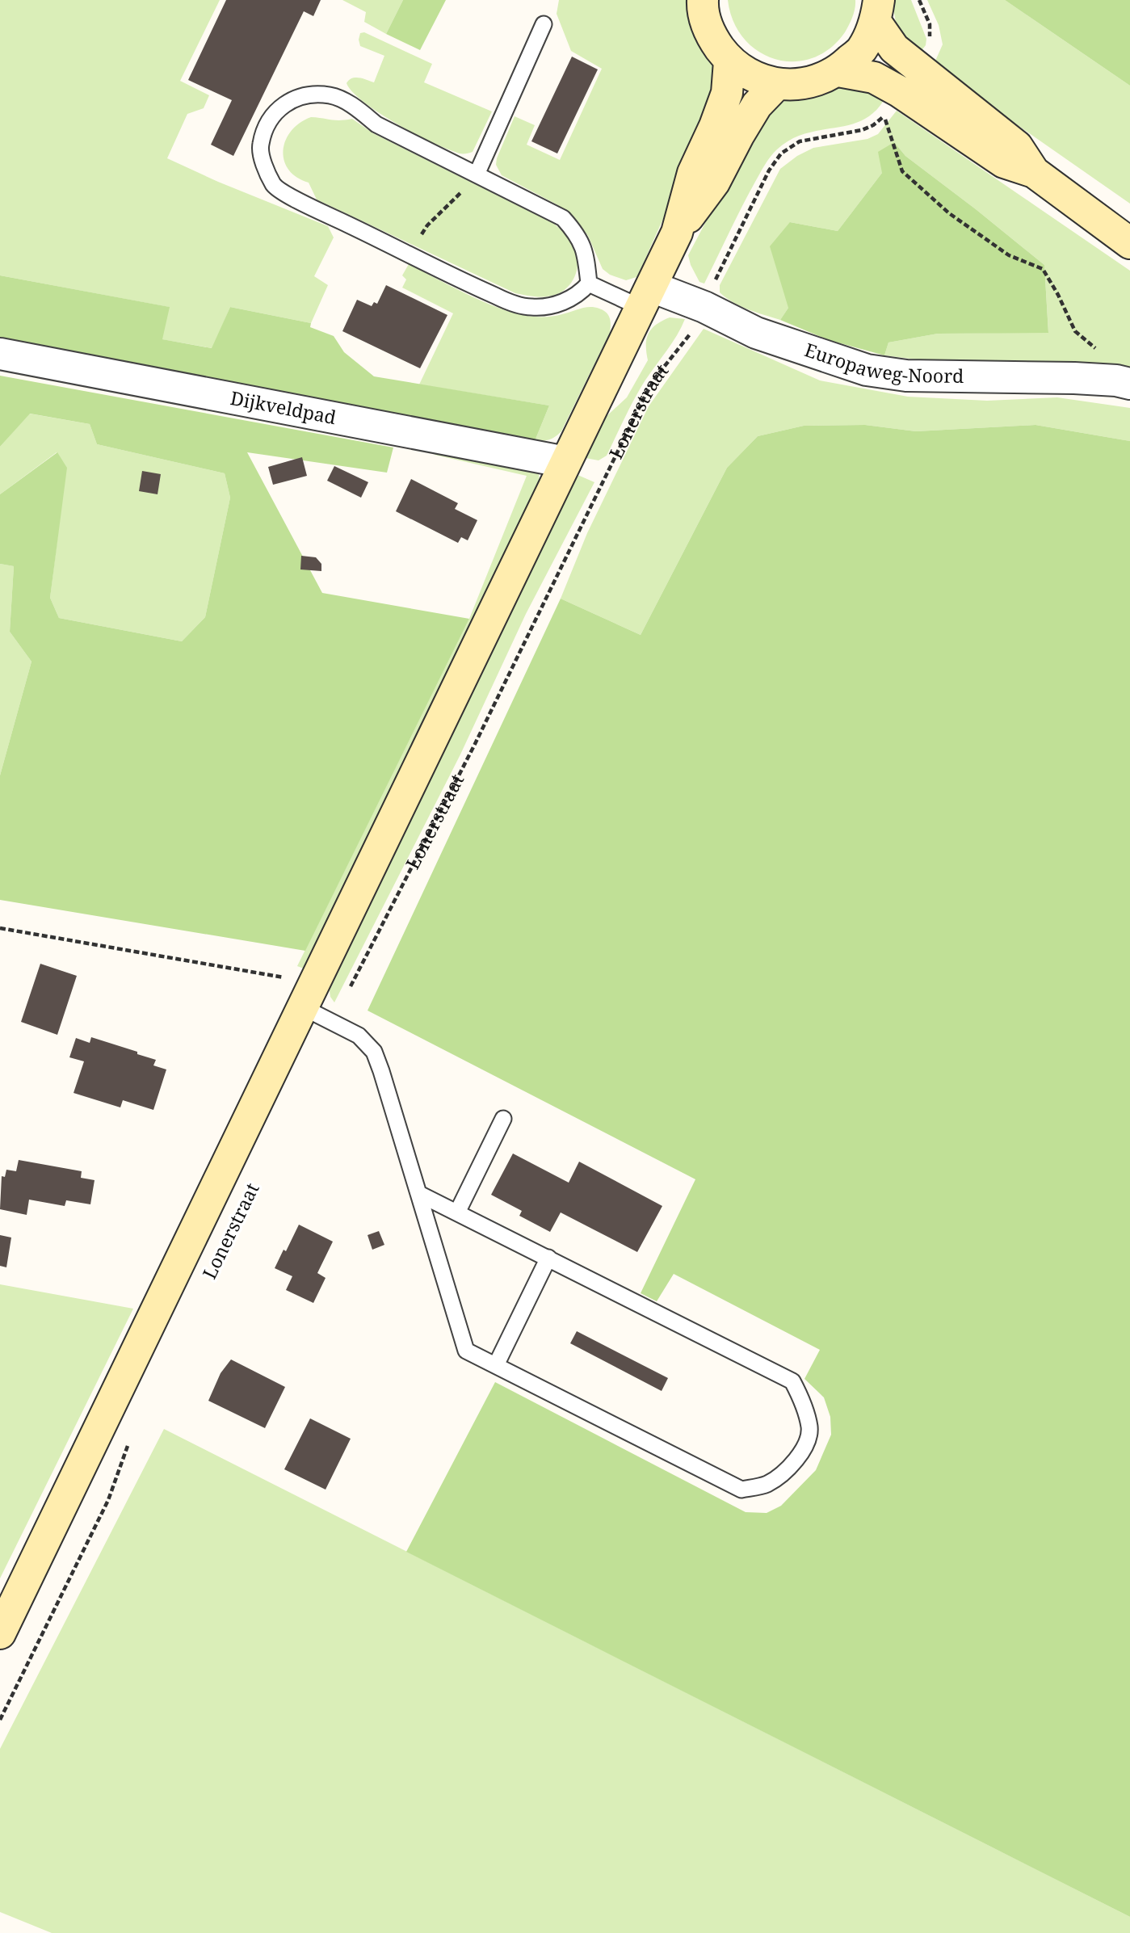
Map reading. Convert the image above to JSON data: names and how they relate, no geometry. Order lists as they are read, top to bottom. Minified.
{"streets":{"street":["Europaweg-Noord","Dijkveldpad","Lonerstraat"]},"crossings":[["Europaweg-Noord","Lonerstraat"],["Dijkveldpad","Lonerstraat"]]}
